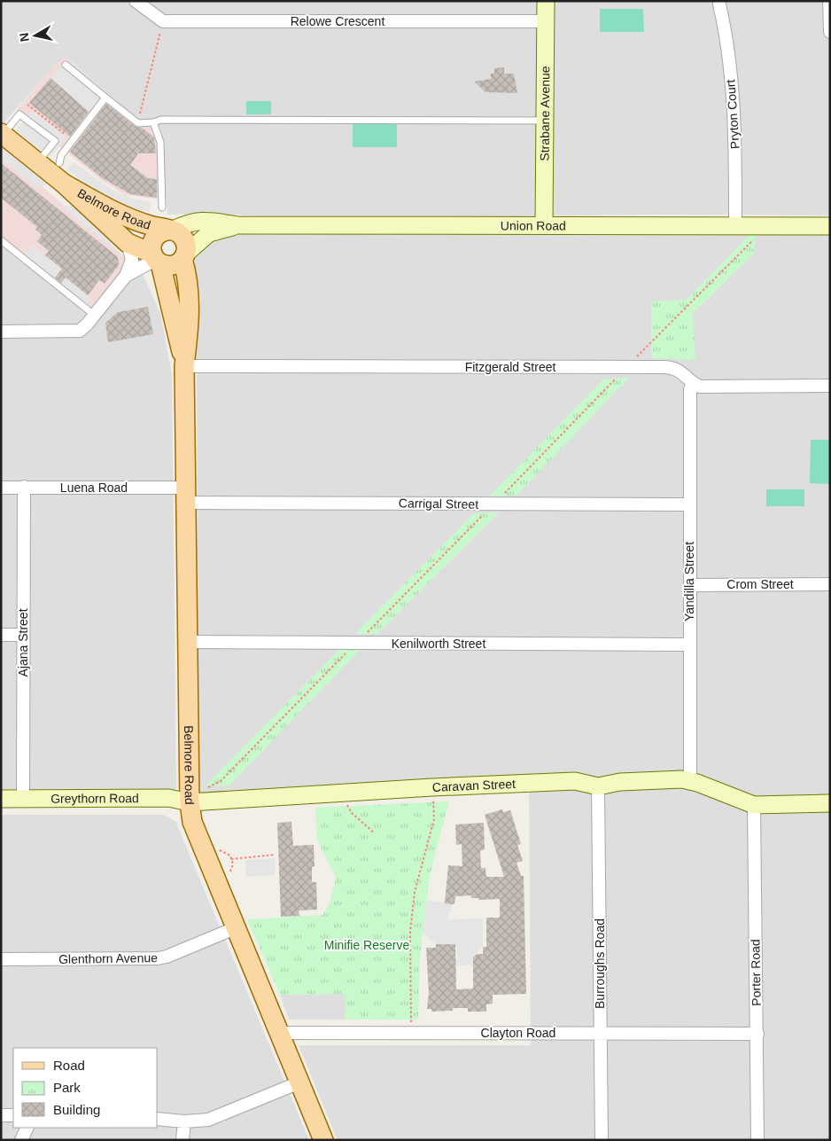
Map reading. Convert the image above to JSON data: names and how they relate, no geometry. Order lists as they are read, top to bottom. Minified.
{"streets":{"main road":["Strabane Avenue","Belmore Road","Union Road","Caravan Street","Greythorn Road"],"street":["Relowe Crescent","Pryton Court","Fitzgerald Street","Luena Road","Carrigal Street","Yandilla Street","Crom Street","Ajana Street","Kenilworth Street","Glenthorn Avenue","Burroughs Road","Porter Road","Clayton Road"]},"crossings":[["Relowe Crescent","Strabane Avenue"],["Strabane Avenue","Union Road"],["Pryton Court","Union Road"],["Belmore Road","Union Road"],["Belmore Road","Fitzgerald Street"],["Belmore Road","Luena Road"],["Belmore Road","Carrigal Street"],["Belmore Road","Kenilworth Street"],["Belmore Road","Caravan Street"],["Belmore Road","Greythorn Road"],["Belmore Road","Glenthorn Avenue"],["Belmore Road","Clayton Road"],["Fitzgerald Street","Yandilla Street"],["Luena Road","Carrigal Street"],["Luena Road","Ajana Street"],["Carrigal Street","Yandilla Street"],["Yandilla Street","Crom Street"],["Yandilla Street","Kenilworth Street"],["Yandilla Street","Caravan Street"],["Ajana Street","Greythorn Road"],["Caravan Street","Greythorn Road"],["Caravan Street","Burroughs Road"],["Caravan Street","Porter Road"],["Burroughs Road","Clayton Road"],["Porter Road","Clayton Road"]],"parks":["Minifie Reserve"],"legend":["Road","Park","Building"],"north":"left"}
